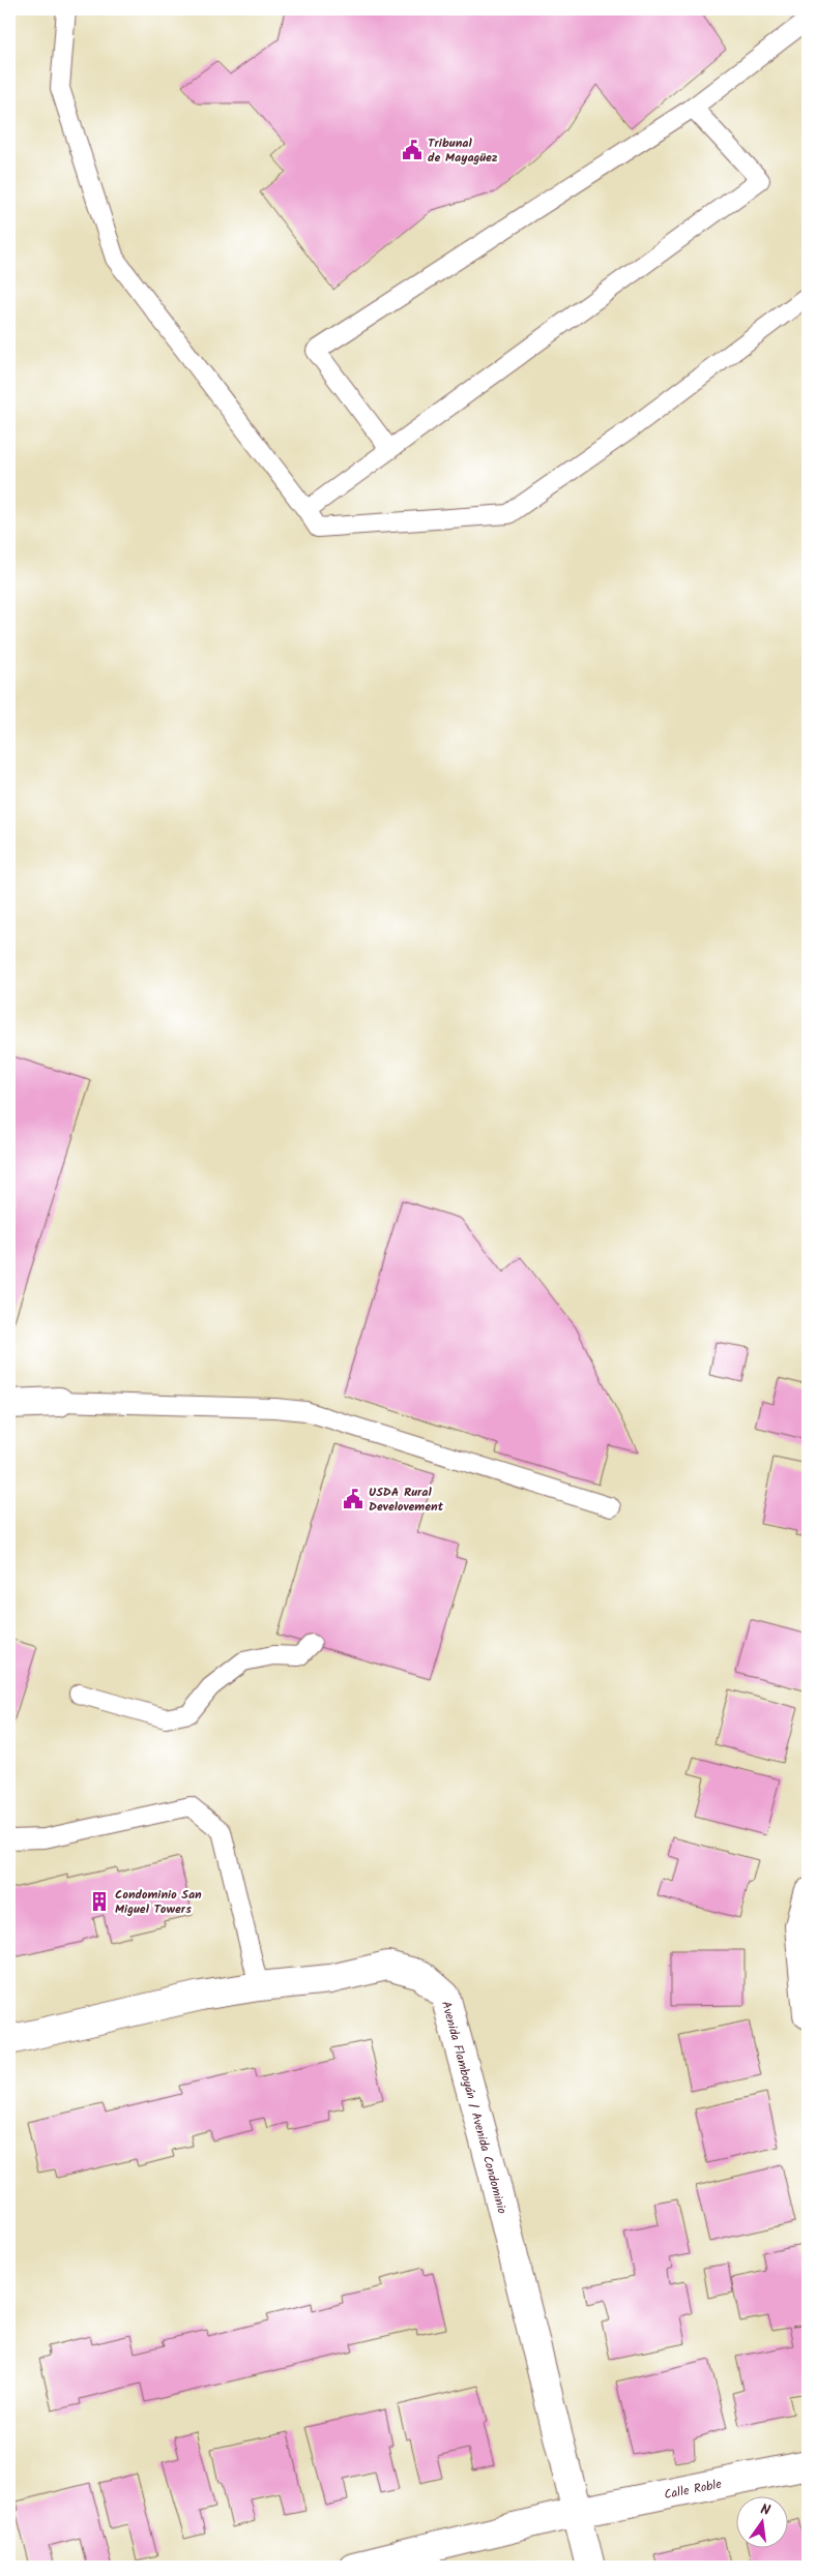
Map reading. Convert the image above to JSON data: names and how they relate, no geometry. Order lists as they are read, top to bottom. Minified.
{"streets":{"street":["Avenida Flamboyán / Avenida Condominio","Calle Roble"]},"crossings":[["Avenida Flamboyán / Avenida Condominio","Calle Roble"]],"places":{"public building":["Tribunal de Mayagüez","USDA Rural Develovement"],"building":["Condominio San Miguel Towers"]},"north":"top"}
